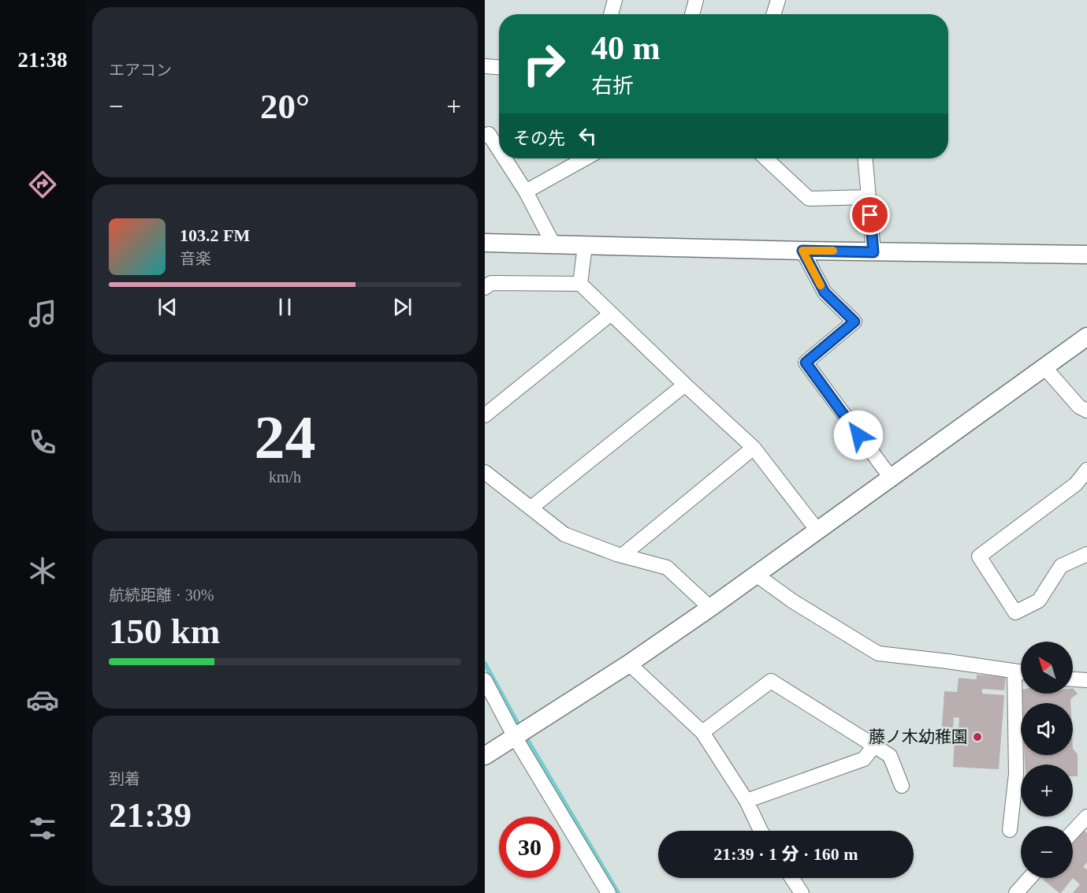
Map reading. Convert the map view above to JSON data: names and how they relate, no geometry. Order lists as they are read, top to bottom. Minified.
{"places":["藤ノ木幼稚園"],"north":"top left","page":{"tabs":"21:38","tile":["エアコン",["24","km/h"],["航続距離 · 30%","150 km"],["到着","21:39"]],"turn":["40 m","右折"],"heat":["−","20°","+"],"then":"その先","song":["103.2 FM","音楽"],"map_buttons":["+","−"],"limit":"30","trip":"21:39 · 1 分 · 160 m"}}
